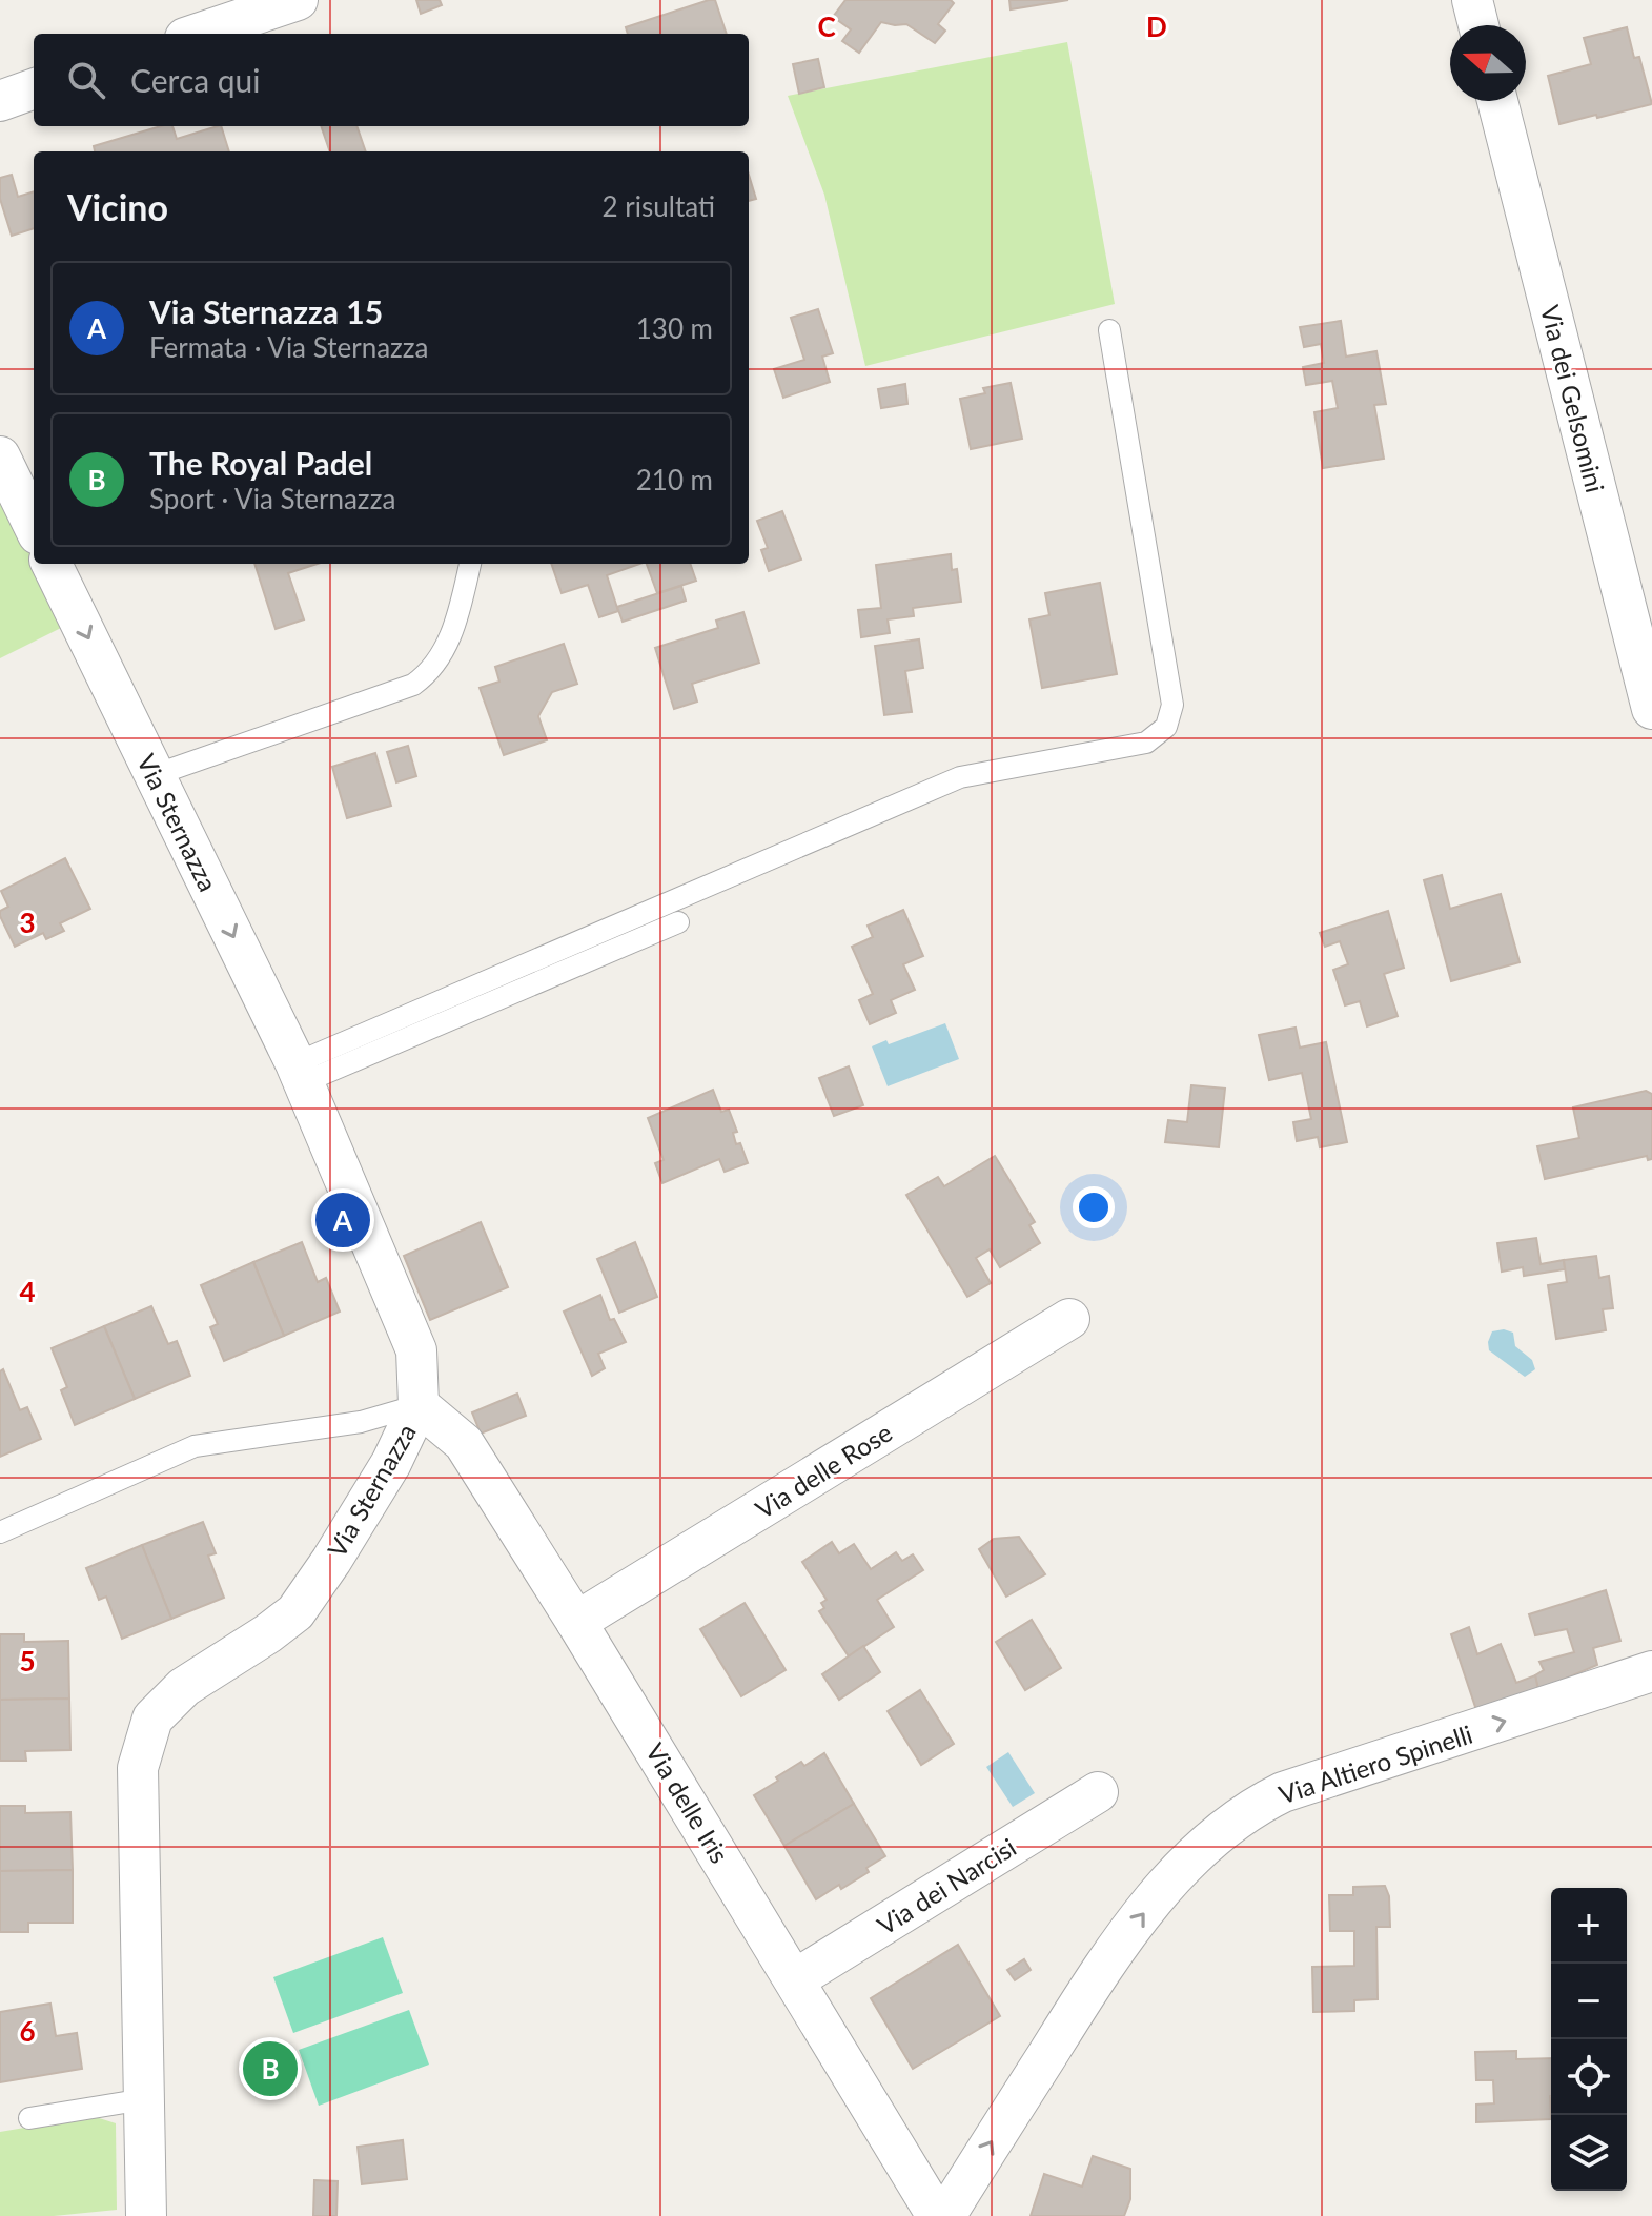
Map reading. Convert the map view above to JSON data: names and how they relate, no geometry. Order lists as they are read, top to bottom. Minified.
{"streets":{"street":["Via dei Gelsomini","Via Sternazza","Via delle Rose","Via Altiero Spinelli","Via delle Iris","Via dei Narcisi"]},"crossings":[["Via Sternazza","Via delle Iris"],["Via delle Rose","Via delle Iris"],["Via delle Iris","Via dei Narcisi"]],"one_way":["Via Altiero Spinelli"],"north":"left","page":{"search":"Cerca qui","heading":["Vicino","2 risultati"],"list":[{"mark":"A","name":"Via Sternazza 15","note":"Fermata · Via Sternazza","value":"130 m"},{"mark":"B","name":"The Royal Padel","note":"Sport · Via Sternazza","value":"210 m"}],"pins":["A","B"],"map_buttons":["+","−"]},"grid":{"columns":["C","D"],"rows":["3","4","5","6"]}}
